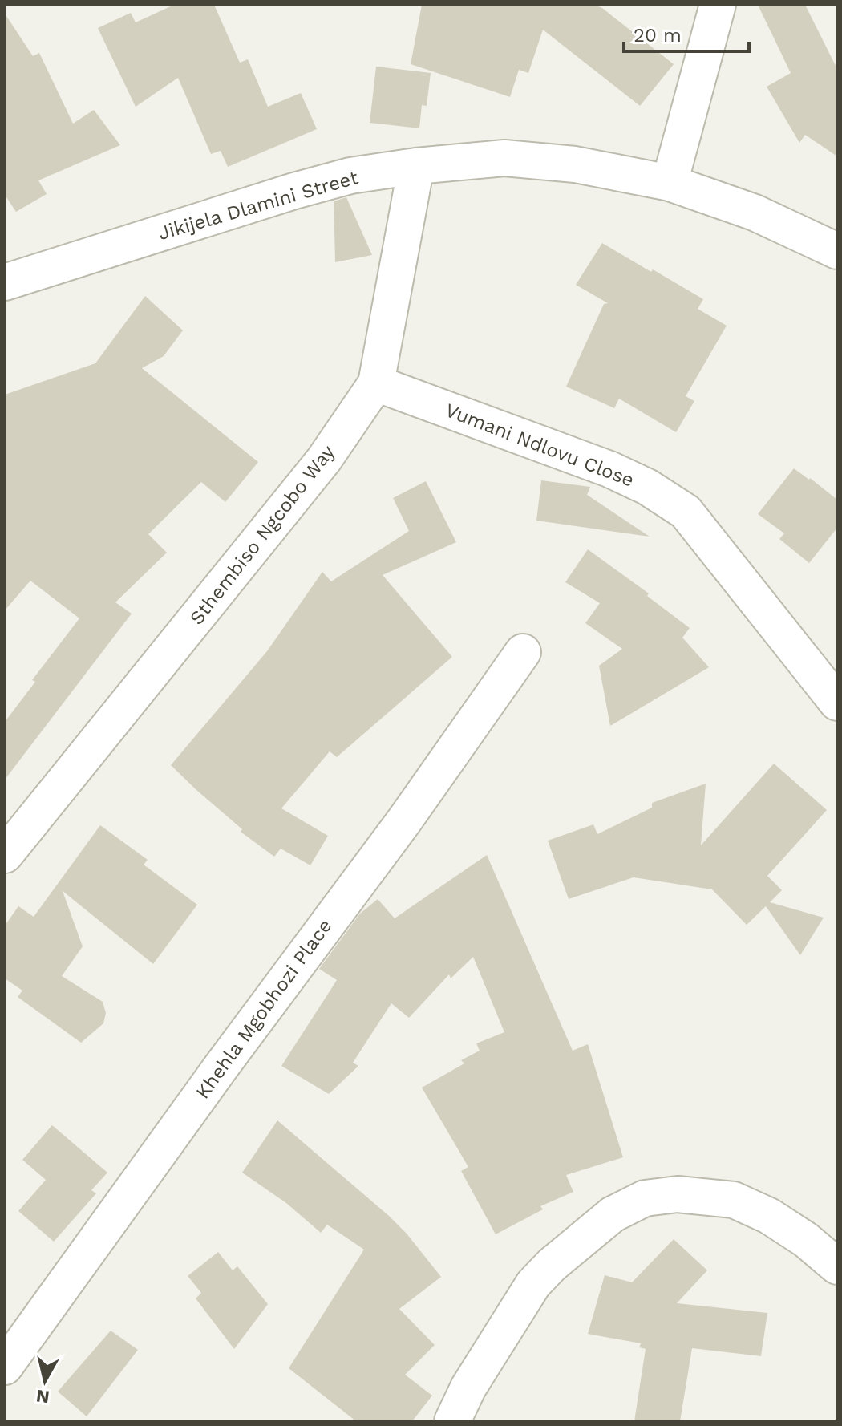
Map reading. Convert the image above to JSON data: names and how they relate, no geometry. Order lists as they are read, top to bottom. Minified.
{"streets":{"street":["Jikijela Dlamini Street","Vumani Ndlovu Close","Sthembiso Ngcobo Way","Khehla Mgobhozi Place"]},"crossings":[["Jikijela Dlamini Street","Sthembiso Ngcobo Way"],["Vumani Ndlovu Close","Sthembiso Ngcobo Way"]],"scale_bar":"20 m","north":"bottom"}
